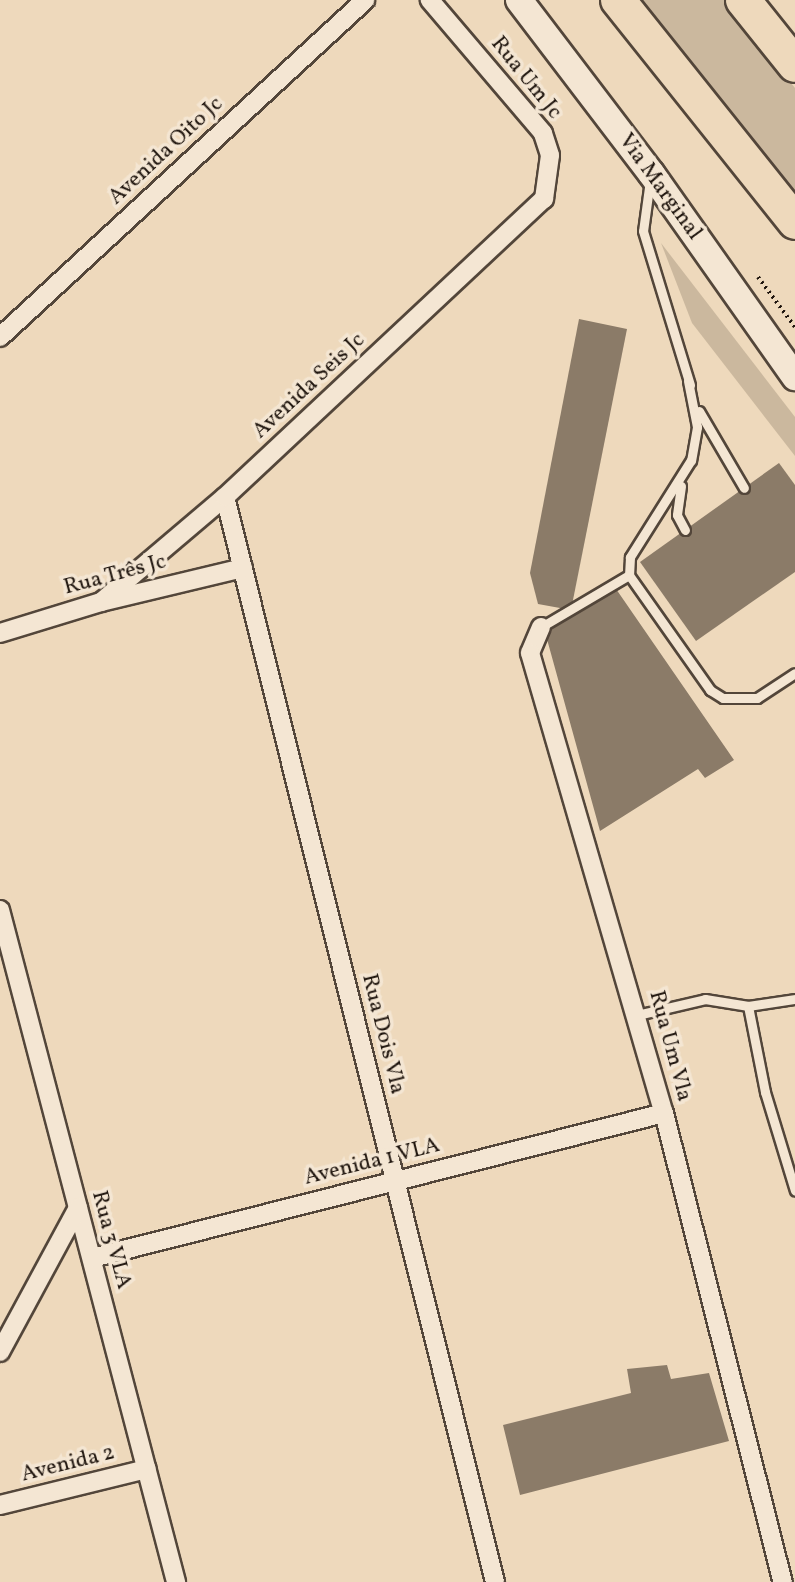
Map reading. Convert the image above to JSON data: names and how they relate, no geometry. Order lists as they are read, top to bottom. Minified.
{"streets":{"main road":["Via Marginal"],"street":["Rua Um Jc","Avenida Oito Jc","Avenida Seis Jc","Rua Três Jc","Rua Dois Vla","Rua Um Vla","Avenida 1 VLA","Rua 3 VLA","Avenida 2"]},"crossings":[["Rua Um Jc","Avenida Seis Jc"],["Avenida Seis Jc","Rua Três Jc"],["Avenida Seis Jc","Rua Dois Vla"],["Rua Três Jc","Rua Dois Vla"],["Rua Dois Vla","Avenida 1 VLA"],["Rua Um Vla","Avenida 1 VLA"],["Avenida 1 VLA","Rua 3 VLA"],["Rua 3 VLA","Avenida 2"]]}
